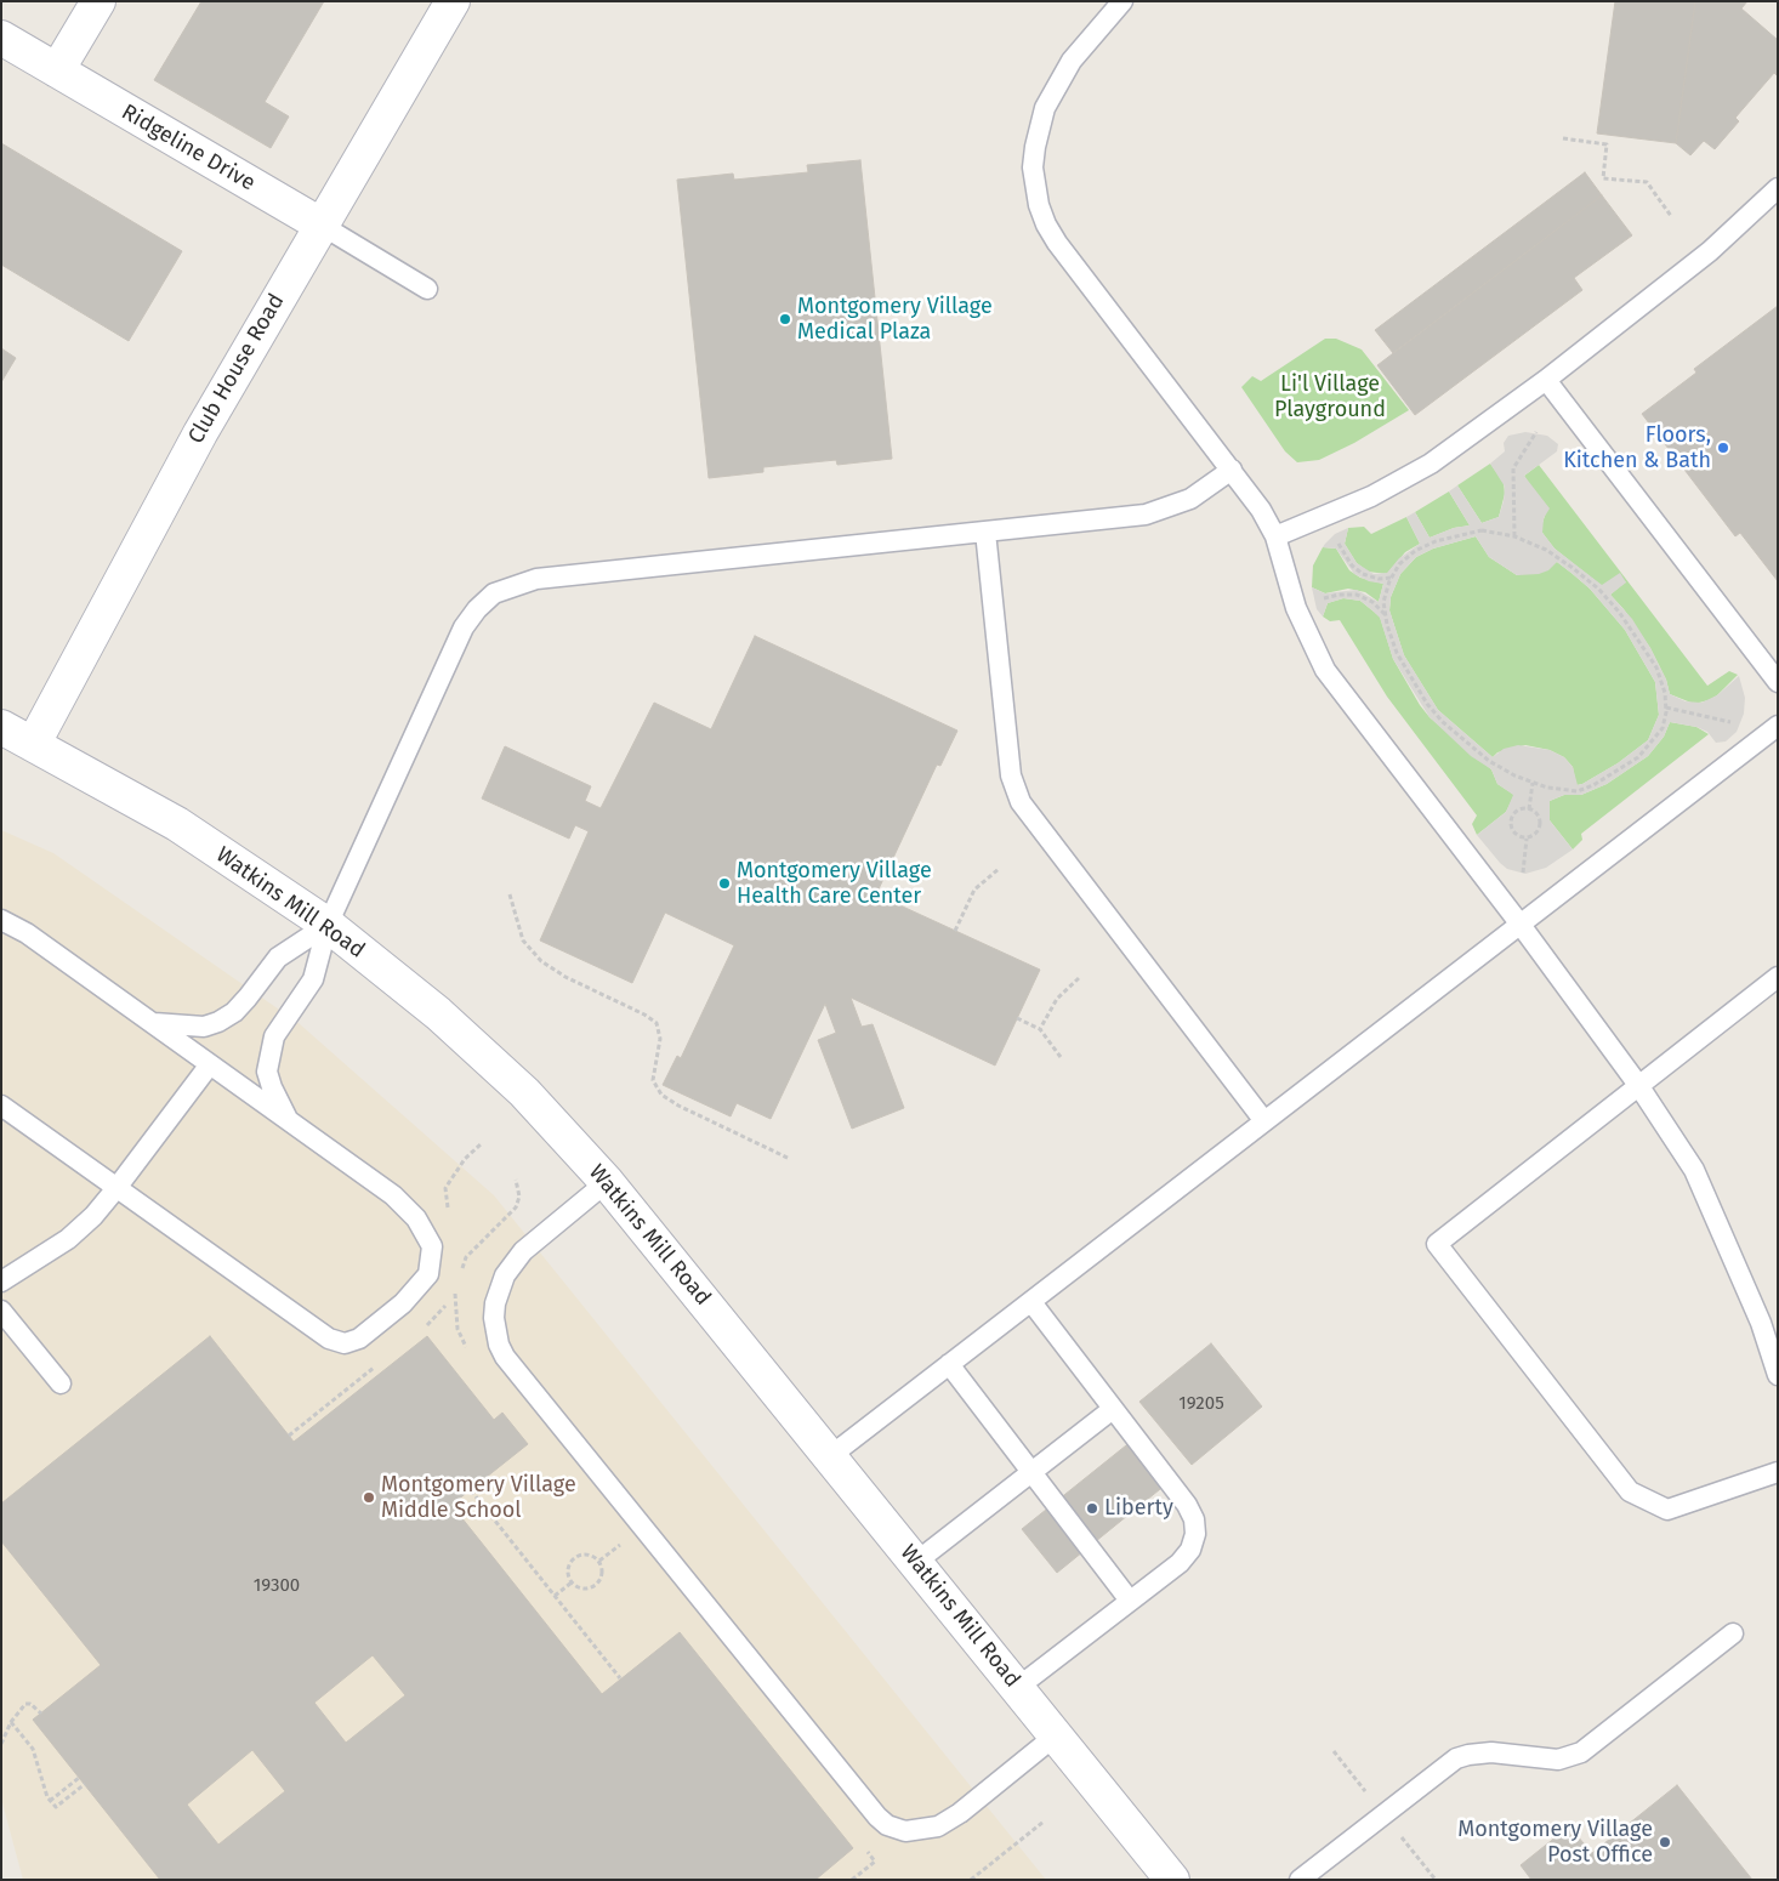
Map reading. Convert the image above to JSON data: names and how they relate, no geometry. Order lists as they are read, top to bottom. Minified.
{"streets":{"street":["Ridgeline Drive","Club House Road","Watkins Mill Road"]},"crossings":[["Ridgeline Drive","Club House Road"],["Club House Road","Watkins Mill Road"]],"parks":["Li'l Village Playground"],"places":["Montgomery Village Medical Plaza","Floors, Kitchen & Bath","Montgomery Village Health Care Center","Montgomery Village Middle School","Liberty","Montgomery Village Post Office"],"house_numbers":["19205","19300"]}
